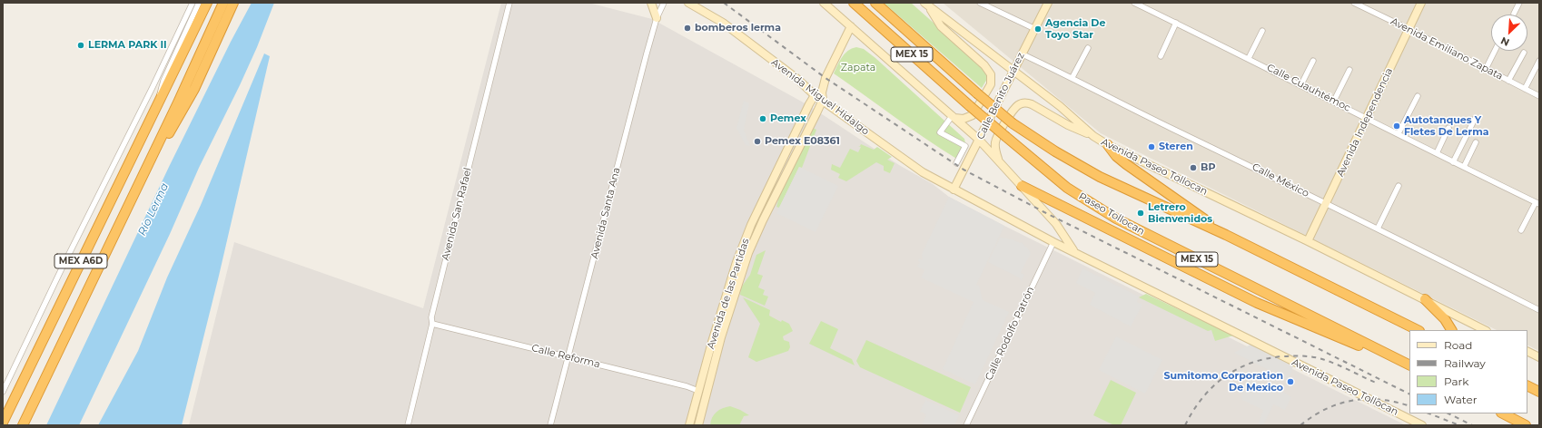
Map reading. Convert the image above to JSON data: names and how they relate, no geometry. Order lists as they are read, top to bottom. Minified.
{"streets":{"highway":["MEX 15","Paseo Tollocan","MEX A6D"],"main road":["Calle Benito Juárez","Avenida Miguel Hidalgo","Avenida Independencia","Avenida Paseo Tollocan","Avenida de las Partidas"],"street":["Avenida Emiliano Zapata","Calle Cuauhtémoc","Calle México","Avenida Santa Ana","Avenida San Rafael","Calle Rodolfo Patrón","Calle Reforma"]},"crossings":[["Avenida Emiliano Zapata","Avenida Independencia"],["Calle Cuauhtémoc","Avenida Independencia"],["Calle Benito Juárez","Avenida Miguel Hidalgo"],["Calle Benito Juárez","Avenida Paseo Tollocan"],["Calle Benito Juárez","Calle México"],["Avenida Miguel Hidalgo","Avenida Paseo Tollocan"],["Avenida Miguel Hidalgo","Avenida de las Partidas"],["Avenida Independencia","Avenida Paseo Tollocan"],["Avenida Independencia","Calle México"],["Avenida Paseo Tollocan","Avenida de las Partidas"],["Avenida Paseo Tollocan","Calle Rodolfo Patrón"],["Avenida Santa Ana","Calle Reforma"],["Avenida San Rafael","Calle Reforma"],["Avenida de las Partidas","Calle Reforma"]],"water":["Río Lerma"],"parks":["Zapata"],"places":["bomberos lerma","Agencia De Toyo Star","LERMA PARK II","Pemex","Autotanques Y Fletes De Lerma","Pemex E08361","Steren","BP","Letrero Bienvenidos","Sumitomo Corporation De Mexico"],"legend":["Road","Railway","Park","Water"],"north":"bottom left"}
